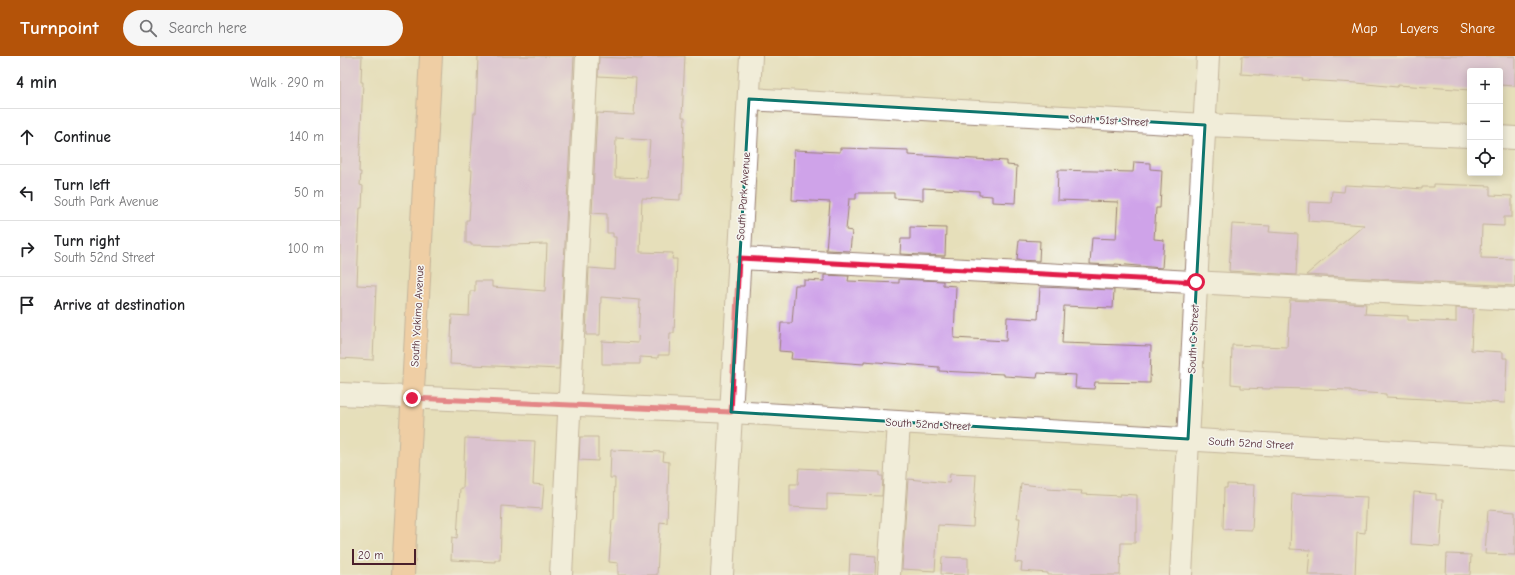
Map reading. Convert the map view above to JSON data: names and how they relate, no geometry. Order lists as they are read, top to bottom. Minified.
{"streets":{"main road":["South Yakima Avenue"],"street":["South 51st Street","South Park Avenue","South G Street","South 52nd Street"]},"crossings":[["South 51st Street","South Park Avenue"],["South 51st Street","South G Street"],["South Park Avenue","South 52nd Street"],["South Yakima Avenue","South 52nd Street"],["South G Street","South 52nd Street"]],"scale_bar":"20 m","page":{"header":"Turnpoint","search":"Search here","nav":["Map","Layers","Share"],"heading":["4 min","Walk · 290 m"],"map_buttons":["+","−"],"list":[["Continue","140 m"],["Turn left","South Park Avenue","50 m"],["Turn right","South 52nd Street","100 m"],"Arrive at destination"],"scale":"20 m"}}
